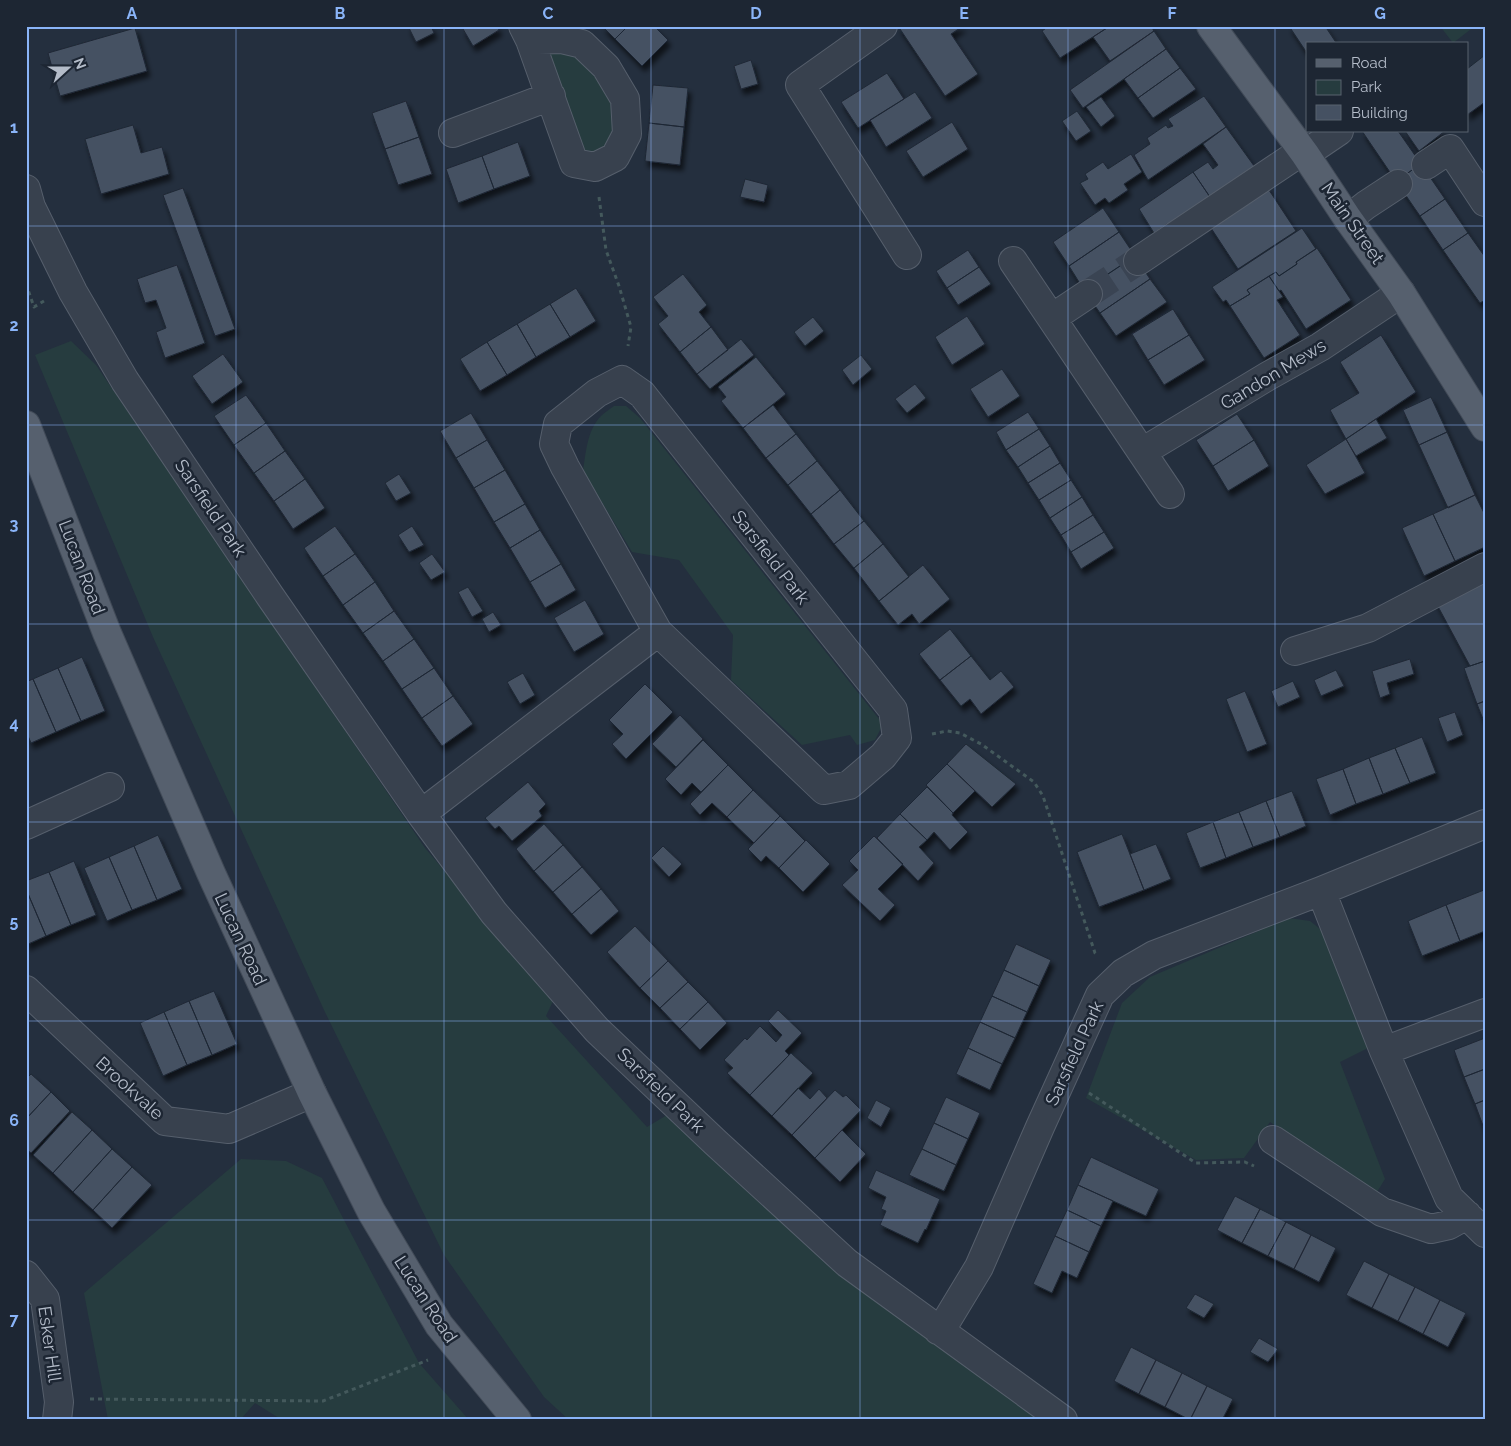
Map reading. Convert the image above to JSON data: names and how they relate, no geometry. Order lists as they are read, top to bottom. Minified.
{"streets":{"main road":["Main Street","Lucan Road"],"street":["Gandon Mews","Sarsfield Park","Brookvale","Esker Hill"]},"crossings":[["Main Street","Gandon Mews"],["Lucan Road","Brookvale"]],"legend":["Road","Park","Building"],"north":"right","grid":{"columns":["A","B","C","D","E","F","G"],"rows":["1","2","3","4","5","6","7"]}}
